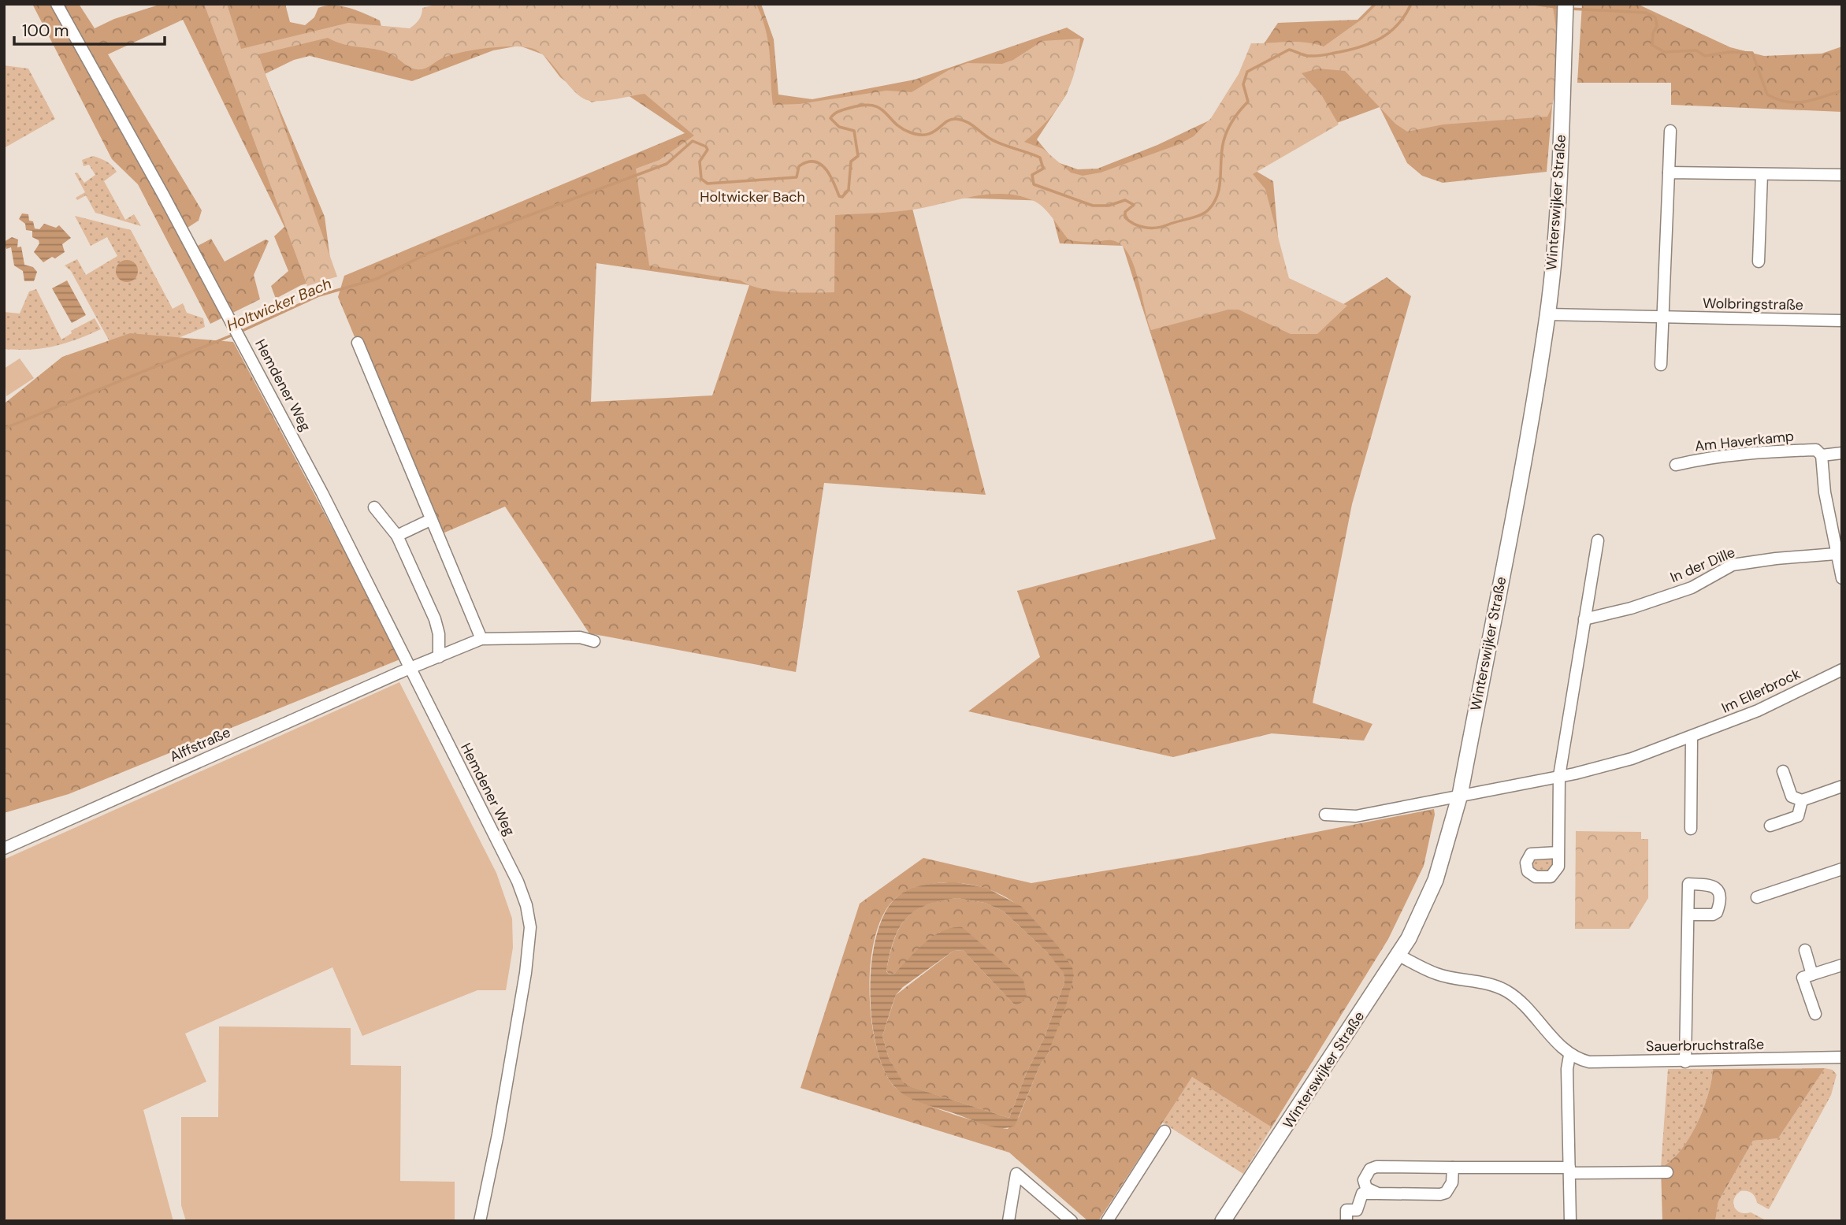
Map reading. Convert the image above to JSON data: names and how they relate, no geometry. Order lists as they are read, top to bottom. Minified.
{"streets":{"main road":["Winterswijker Straße"],"street":["Wolbringstraße","Hemdener Weg","Am Haverkamp","In der Dille","Im Ellerbrock","Alffstraße","Sauerbruchstraße"]},"crossings":[["Winterswijker Straße","Wolbringstraße"],["Winterswijker Straße","Im Ellerbrock"],["Hemdener Weg","Alffstraße"]],"water":["Holtwicker Bach"],"parks":["Holtwicker Bach"],"scale_bar":"100 m"}
